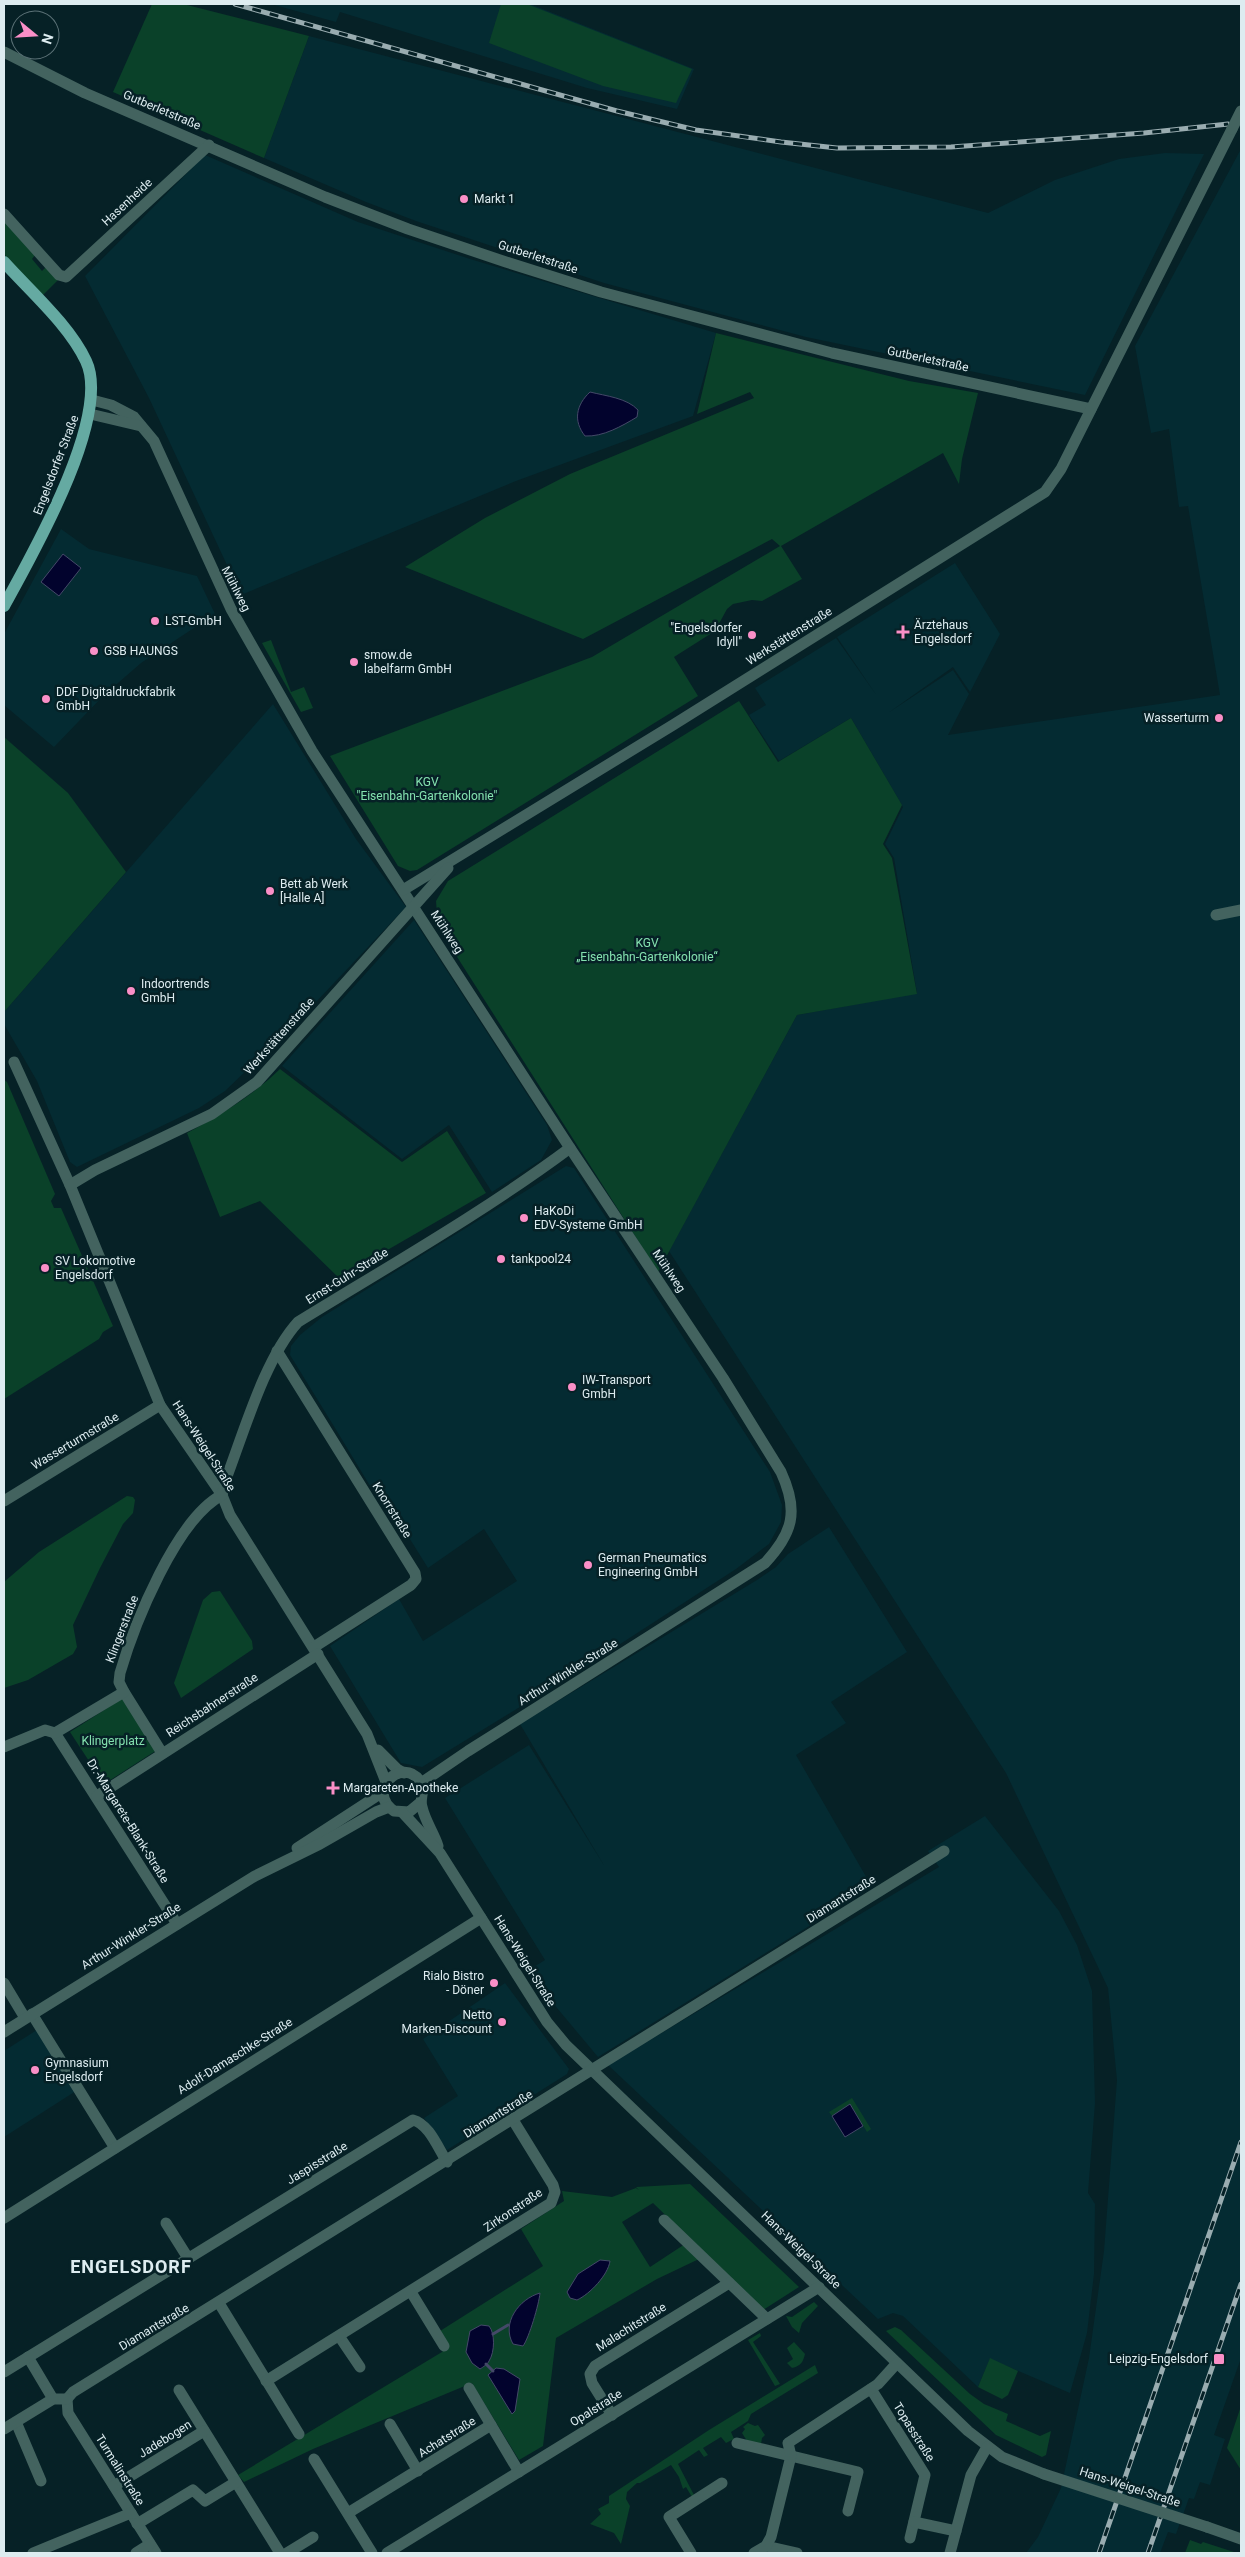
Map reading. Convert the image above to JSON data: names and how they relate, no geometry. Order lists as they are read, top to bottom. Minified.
{"streets":{"main road":["Engelsdorfer Straße"],"street":["Gutberletstraße","Hasenheide","Mühlweg","Werkstättenstraße","Ernst-Guhr-Straße","Wasserturmstraße","Hans-Weigel-Straße","Knorrstraße","Klingerstraße","Arthur-Winkler-Straße","Reichsbahnerstraße","Dr.-Margarete-Blank-Straße","Diamantstraße","Adolf-Damaschke-Straße","Jaspisstraße","Zirkonstraße","Malachitstraße","Opalstraße","Topasstraße","Achatstraße","Jadebogen","Turmalinstraße"]},"crossings":[["Gutberletstraße","Hasenheide"],["Gutberletstraße","Werkstättenstraße"],["Engelsdorfer Straße","Mühlweg"],["Mühlweg","Werkstättenstraße"],["Mühlweg","Ernst-Guhr-Straße"],["Mühlweg","Arthur-Winkler-Straße"],["Werkstättenstraße","Hans-Weigel-Straße"],["Ernst-Guhr-Straße","Hans-Weigel-Straße"],["Ernst-Guhr-Straße","Knorrstraße"],["Ernst-Guhr-Straße","Klingerstraße"],["Wasserturmstraße","Hans-Weigel-Straße"],["Hans-Weigel-Straße","Knorrstraße"],["Hans-Weigel-Straße","Klingerstraße"],["Hans-Weigel-Straße","Arthur-Winkler-Straße"],["Hans-Weigel-Straße","Reichsbahnerstraße"],["Hans-Weigel-Straße","Diamantstraße"],["Hans-Weigel-Straße","Adolf-Damaschke-Straße"],["Hans-Weigel-Straße","Opalstraße"],["Knorrstraße","Reichsbahnerstraße"],["Arthur-Winkler-Straße","Dr.-Margarete-Blank-Straße"],["Reichsbahnerstraße","Dr.-Margarete-Blank-Straße"],["Diamantstraße","Jaspisstraße"],["Diamantstraße","Zirkonstraße"],["Diamantstraße","Turmalinstraße"],["Malachitstraße","Opalstraße"],["Opalstraße","Achatstraße"],["Jadebogen","Turmalinstraße"]],"districts":["ENGELSDORF"],"parks":["KGV \"Eisenbahn-Gartenkolonie\"","KGV „Eisenbahn-Gartenkolonie“","Klingerplatz"],"places":{"other":["Markt 1","LST-GmbH","\"Engelsdorfer Idyll\"","GSB HAUNGS","smow.de labelfarm GmbH","DDF Digitaldruckfabrik GmbH","Wasserturm","Bett ab Werk [Halle A]","Indoortrends GmbH","HaKoDi EDV-Systeme GmbH","tankpool24","SV Lokomotive Engelsdorf","IW-Transport GmbH","German Pneumatics Engineering GmbH","Rialo Bistro - Döner","Netto Marken-Discount","Gymnasium Engelsdorf"],"health":["Ärztehaus Engelsdorf","Margareten-Apotheke"],"transit":["Leipzig-Engelsdorf"]},"north":"right"}
